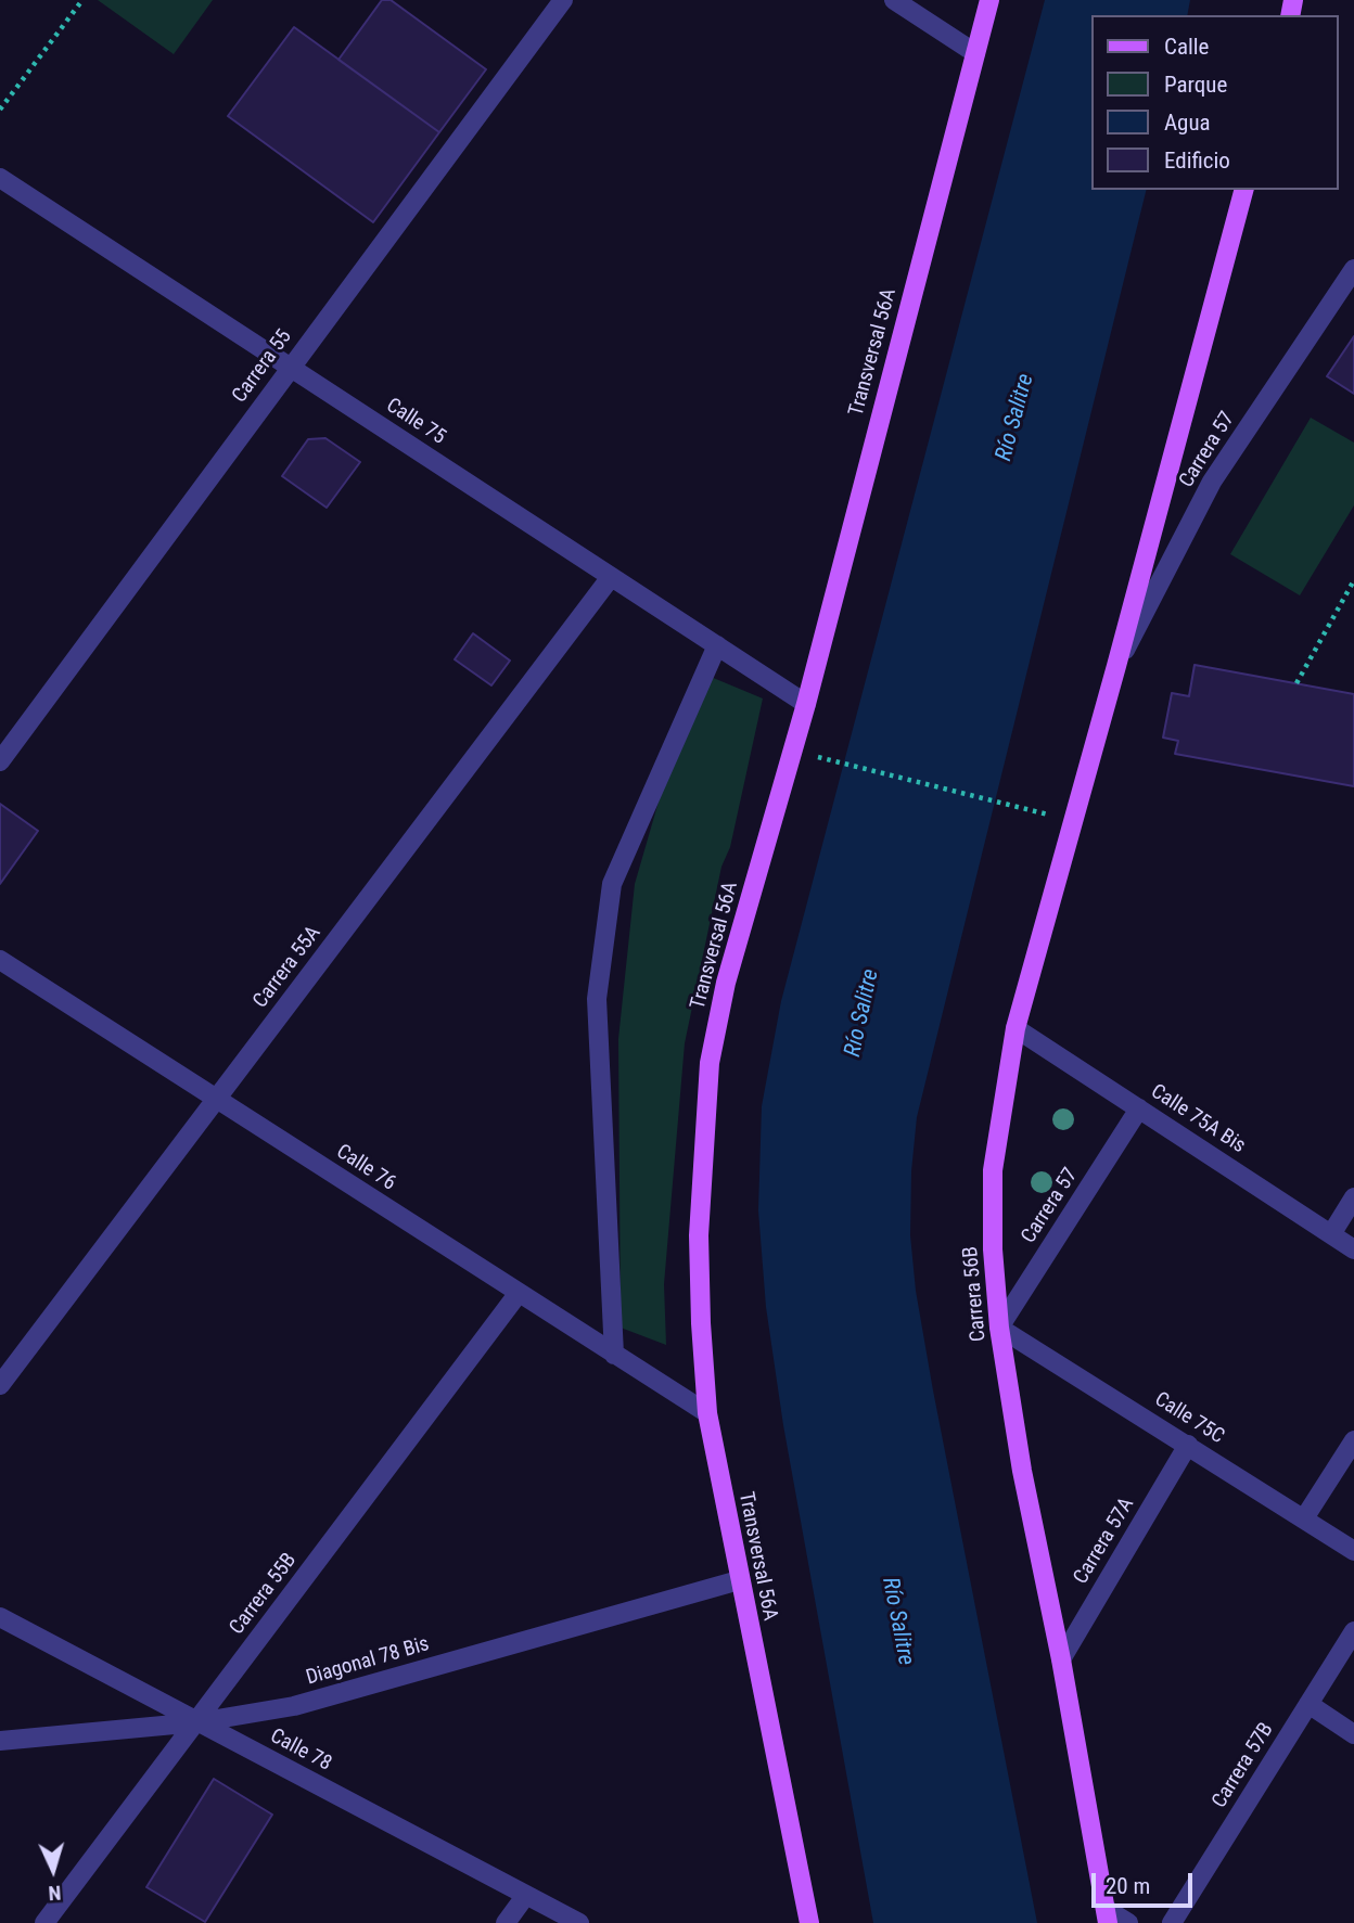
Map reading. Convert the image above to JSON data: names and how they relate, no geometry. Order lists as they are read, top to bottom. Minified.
{"streets":{"main road":["Transversal 56A","Carrera 56B"],"street":["Carrera 55","Calle 75","Carrera 57","Carrera 55A","Calle 75A Bis","Calle 76","Calle 75C","Carrera 57A","Carrera 55B","Diagonal 78 Bis","Calle 78","Carrera 57B"]},"crossings":[["Transversal 56A","Calle 75"],["Transversal 56A","Calle 76"],["Transversal 56A","Diagonal 78 Bis"],["Carrera 55","Calle 75"],["Calle 75","Carrera 55A"],["Carrera 57","Calle 75A Bis"],["Carrera 57","Carrera 56B"],["Carrera 57","Calle 75C"],["Carrera 55A","Calle 76"],["Calle 75A Bis","Carrera 56B"],["Calle 76","Carrera 55B"],["Carrera 56B","Calle 75C"],["Carrera 56B","Carrera 57A"],["Calle 75C","Carrera 57A"],["Carrera 55B","Diagonal 78 Bis"],["Carrera 55B","Calle 78"],["Diagonal 78 Bis","Calle 78"]],"water":["Río Salitre"],"legend":["Calle","Parque","Agua","Edificio"],"scale_bar":"20 m","north":"bottom"}
